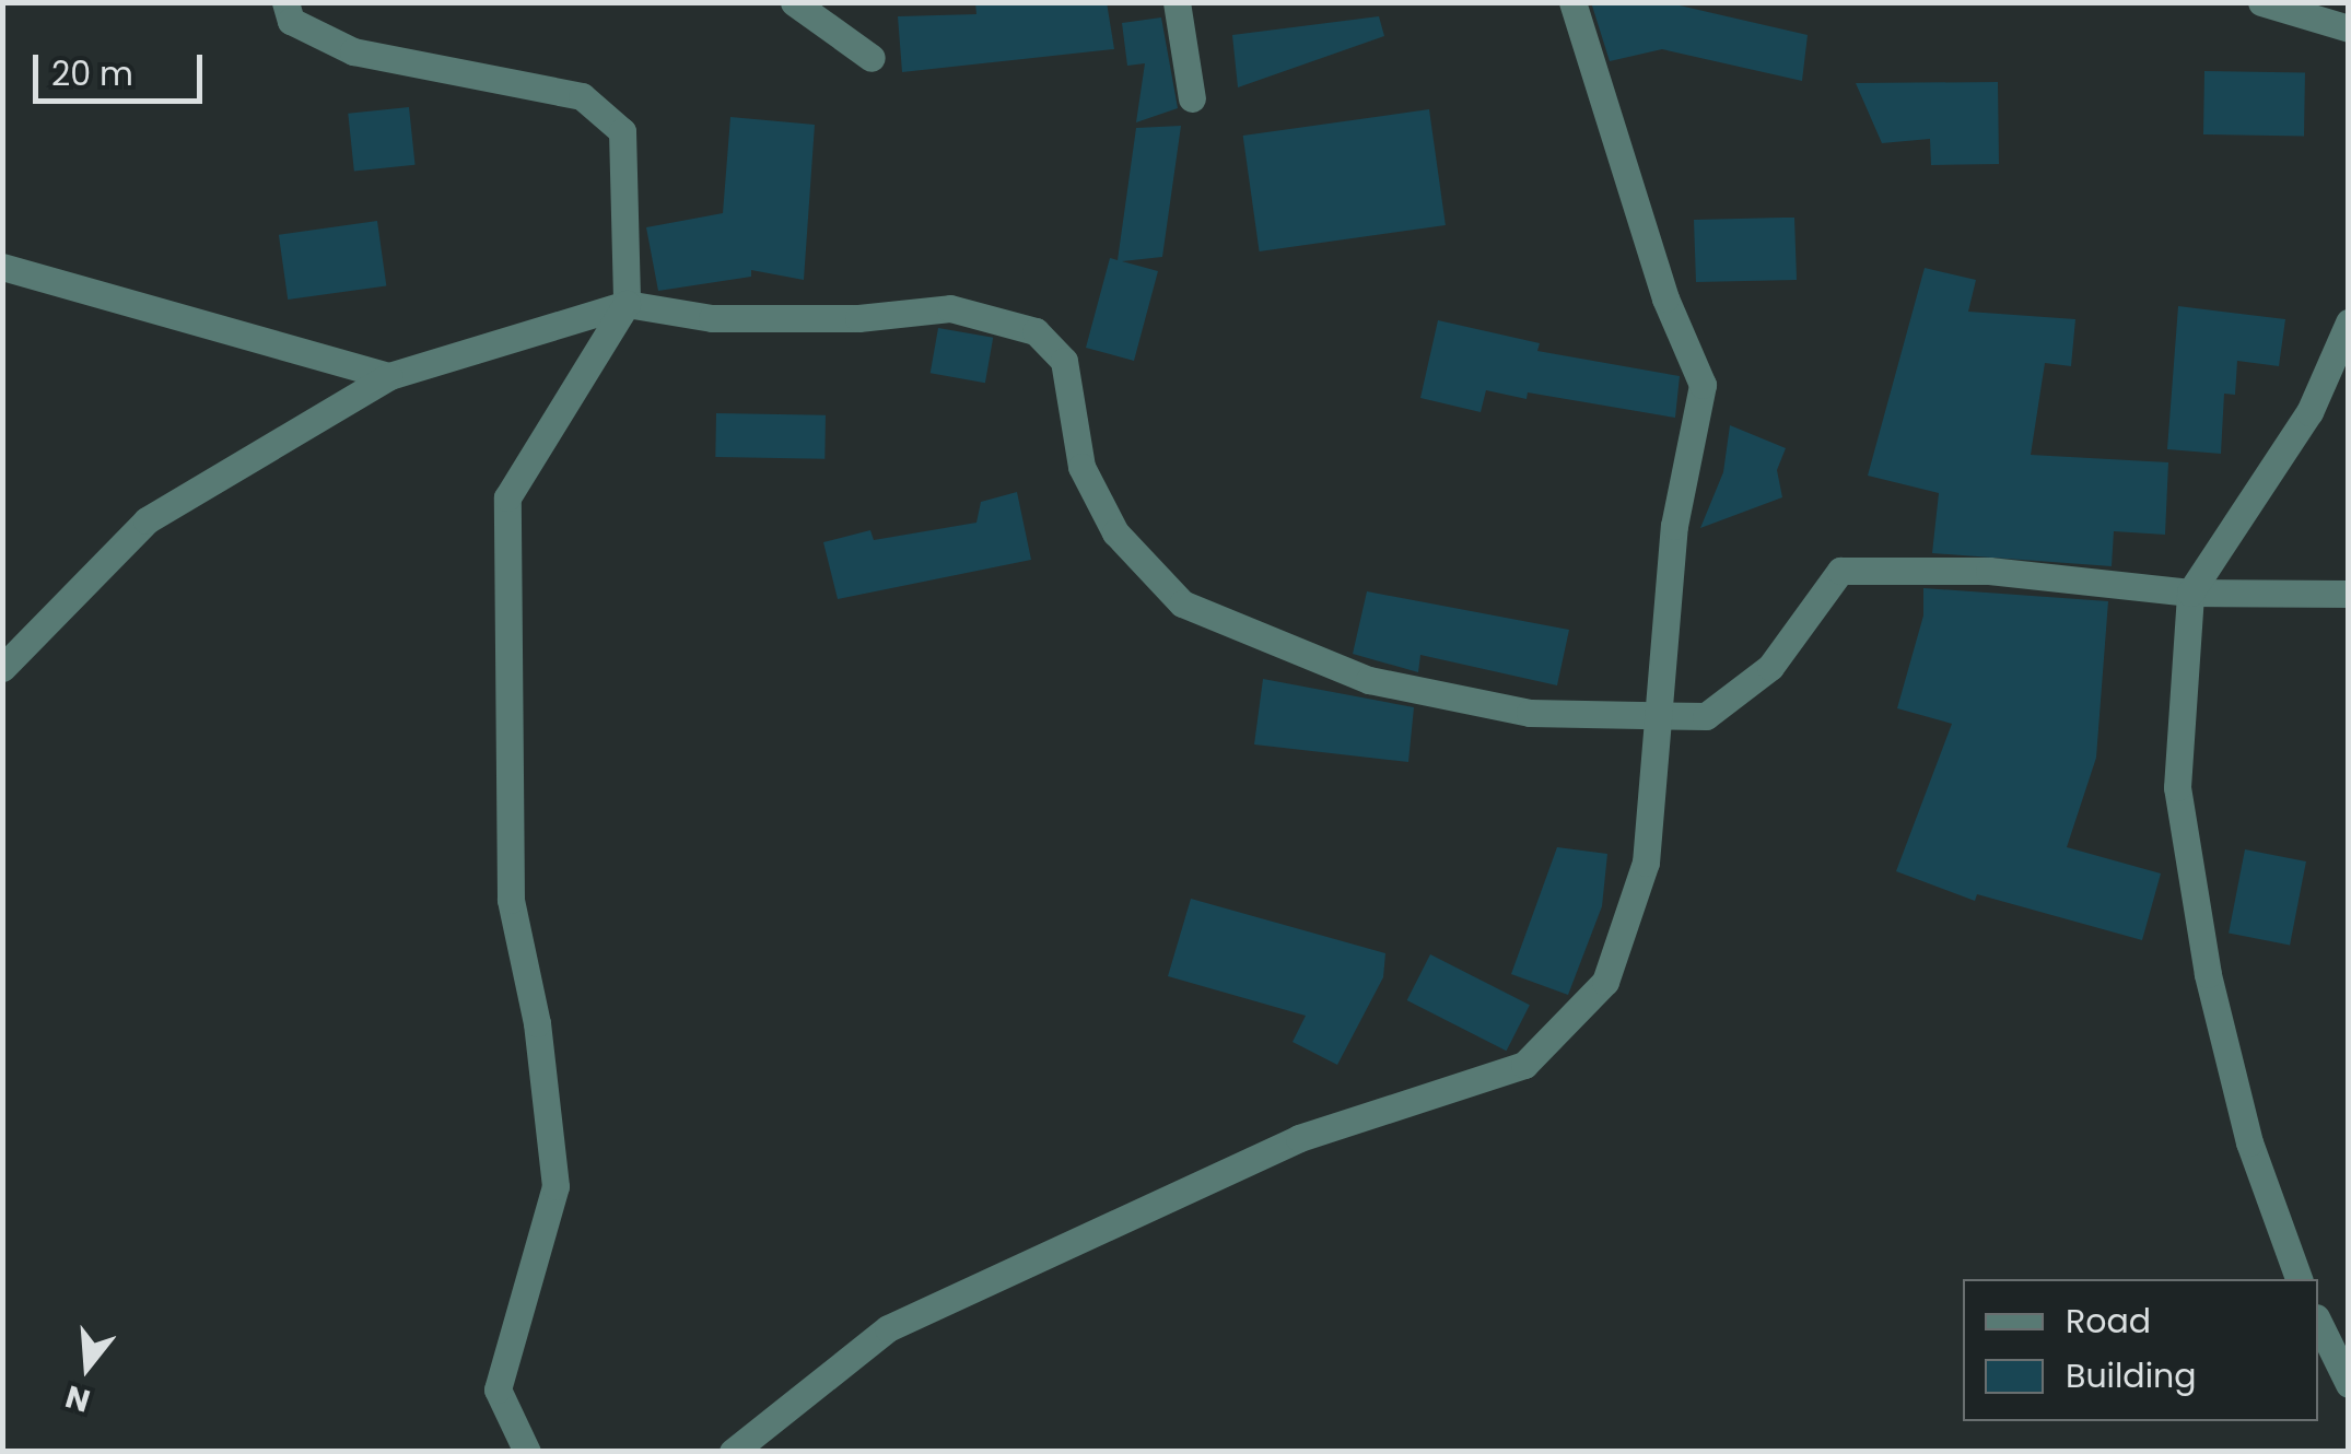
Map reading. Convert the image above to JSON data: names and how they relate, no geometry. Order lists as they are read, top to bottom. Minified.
{"legend":["Road","Building"],"scale_bar":"20 m","north":"bottom"}
